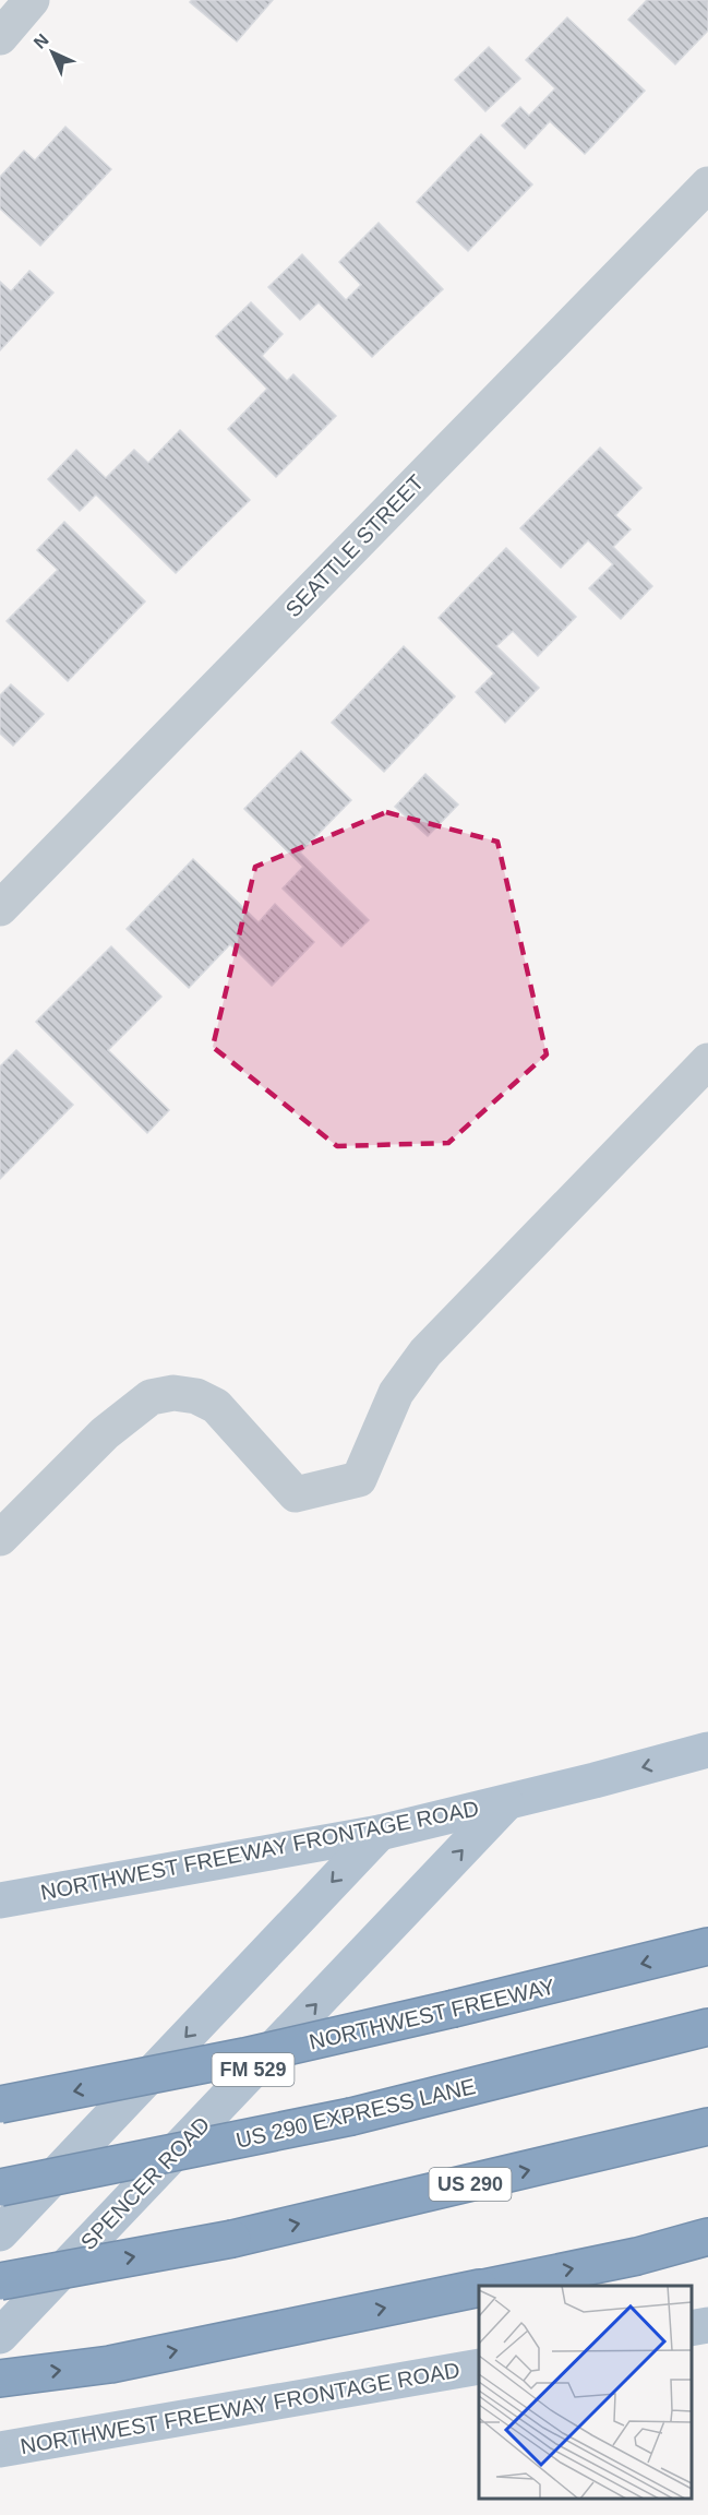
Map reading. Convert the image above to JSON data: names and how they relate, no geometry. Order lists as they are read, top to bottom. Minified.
{"streets":{"highway":["NORTHWEST FREEWAY","US 290 EXPRESS LANE","US 290"],"main road":["NORTHWEST FREEWAY FRONTAGE ROAD","FM 529","SPENCER ROAD"],"street":["SEATTLE STREET"]},"crossings":[["NORTHWEST FREEWAY FRONTAGE ROAD","FM 529"],["NORTHWEST FREEWAY FRONTAGE ROAD","SPENCER ROAD"]],"north":"top left"}
